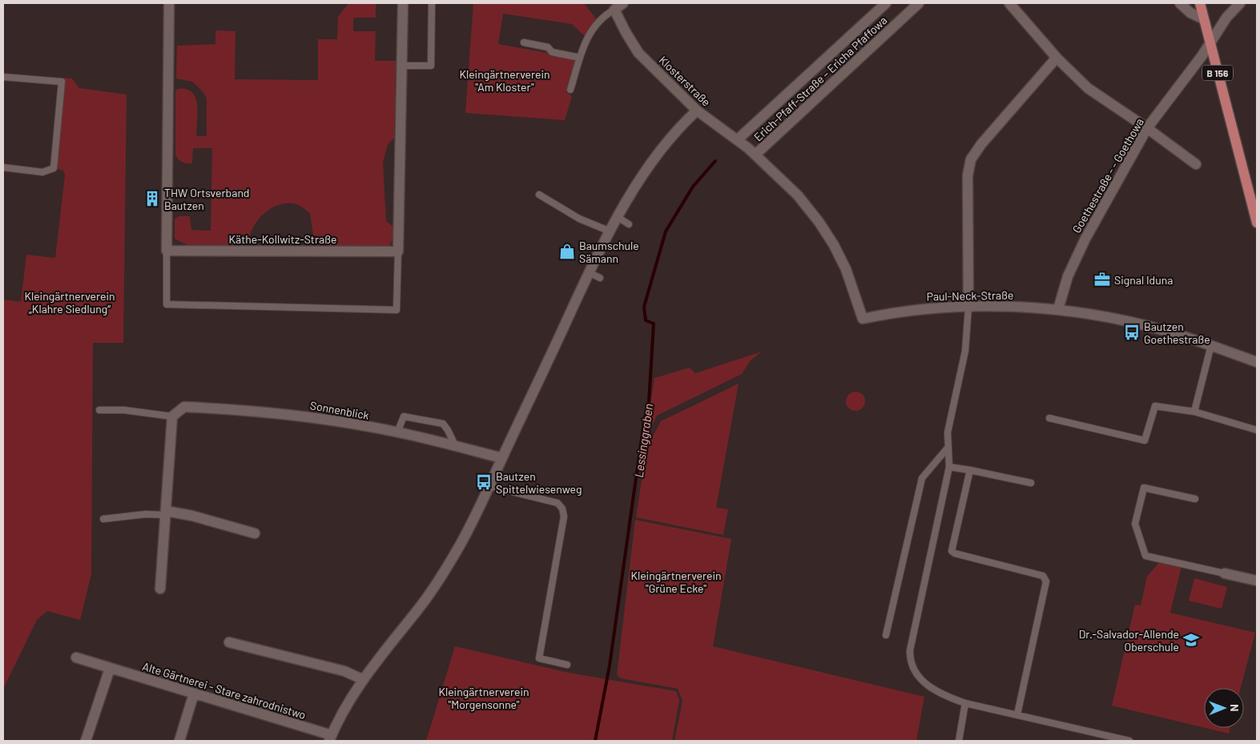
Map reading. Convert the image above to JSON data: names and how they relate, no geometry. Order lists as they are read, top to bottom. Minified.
{"streets":{"main road":["B 156"],"street":["Erich-Pfaff-Straße – Ericha Pfaffowa","Klosterstraße","Goethestraße - - Goethowa","Käthe-Kollwitz-Straße","Paul-Neck-Straße","Sonnenblick","Alte Gärtnerei - Stare zahrodnistwo"]},"crossings":[["B 156","Goethestraße - - Goethowa"],["Erich-Pfaff-Straße – Ericha Pfaffowa","Klosterstraße"],["Klosterstraße","Paul-Neck-Straße"],["Goethestraße - - Goethowa","Paul-Neck-Straße"]],"water":["Lessinggraben"],"parks":["Kleingärtnerverein \"Am Kloster\"","Kleingärtnerverein „Klahre Siedlung“","Kleingärtnerverein \"Grüne Ecke\"","Kleingärtnerverein \"Morgensonne\""],"places":{"building":["THW Ortsverband Bautzen"],"shop":["Baumschule Sämann"],"office":["Signal Iduna"],"bus stop":["Bautzen Goethestraße","Bautzen Spittelwiesenweg"],"school or university":["Dr.-Salvador-Allende Oberschule"]},"north":"right"}
